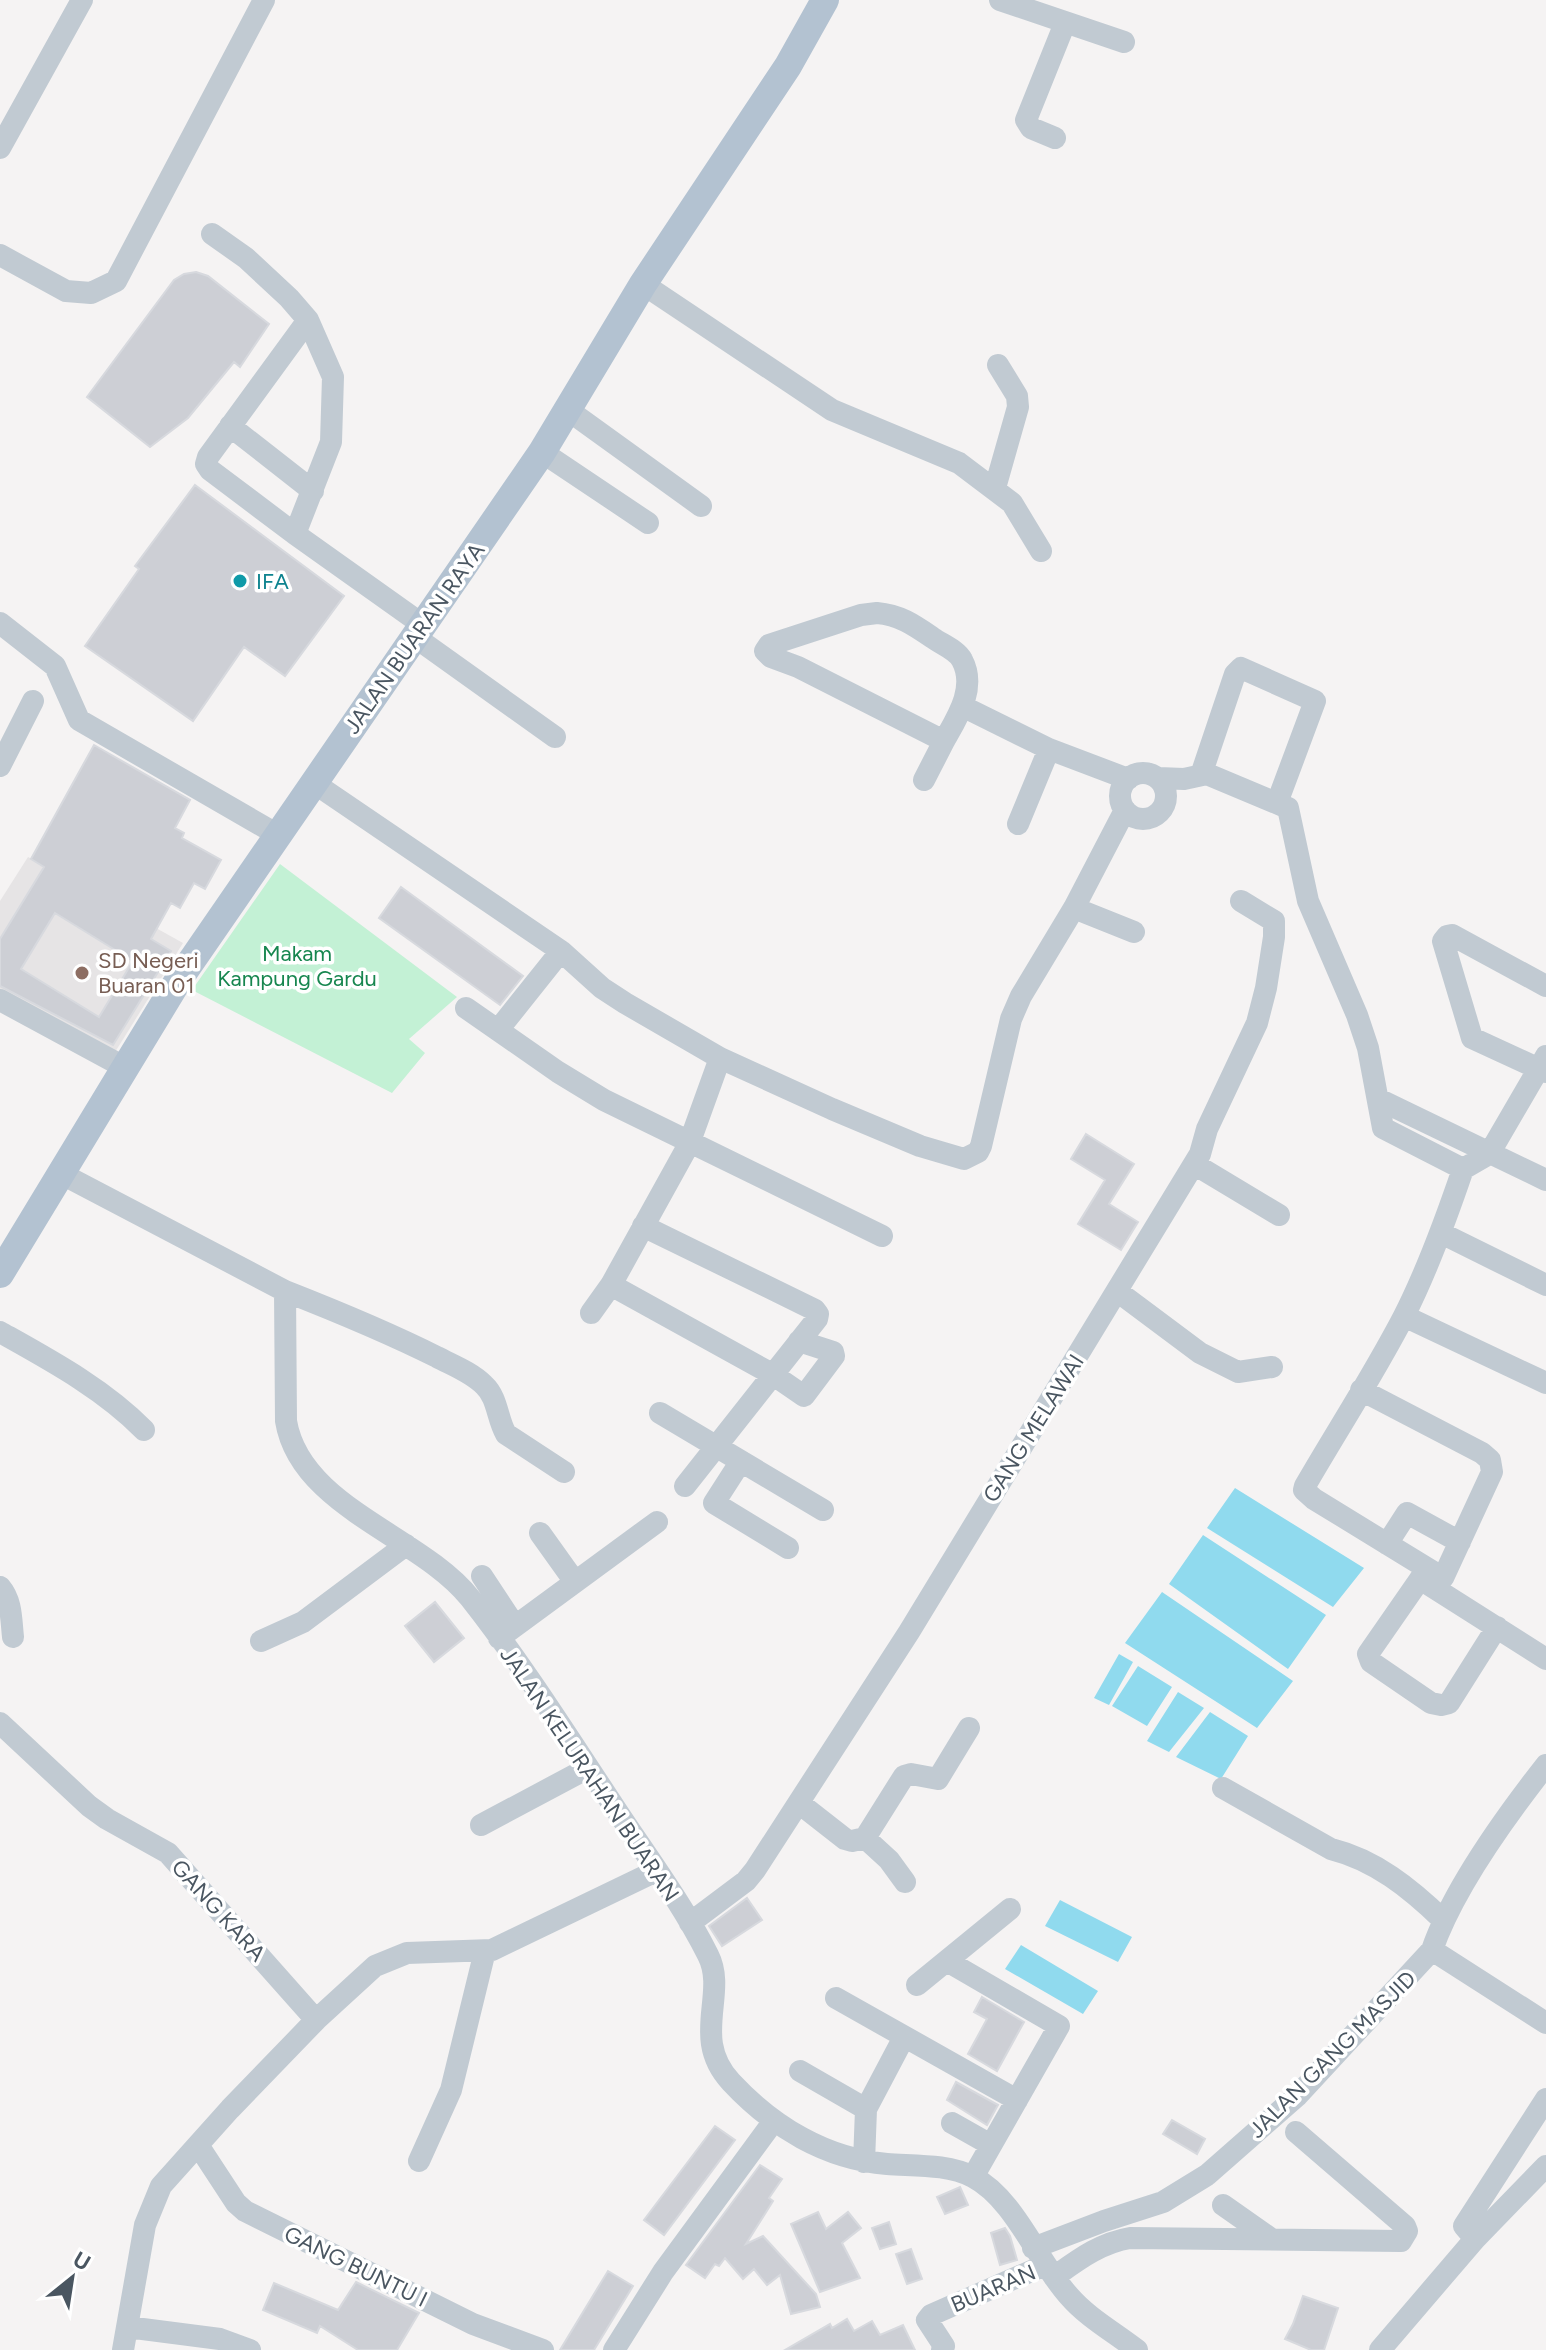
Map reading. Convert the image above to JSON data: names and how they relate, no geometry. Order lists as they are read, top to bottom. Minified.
{"streets":{"main road":["JALAN BUARAN RAYA"],"street":["GANG MELAWAI","JALAN KELURAHAN BUARAN","GANG KARA","JALAN GANG MASJID","GANG BUNTU I","BUARAN"]},"crossings":[["GANG MELAWAI","JALAN KELURAHAN BUARAN"],["JALAN KELURAHAN BUARAN","JALAN GANG MASJID"],["JALAN KELURAHAN BUARAN","BUARAN"],["JALAN GANG MASJID","BUARAN"]],"parks":["Makam Kampung Gardu"],"places":["IFA","SD Negeri Buaran 01"],"north":"top right"}
